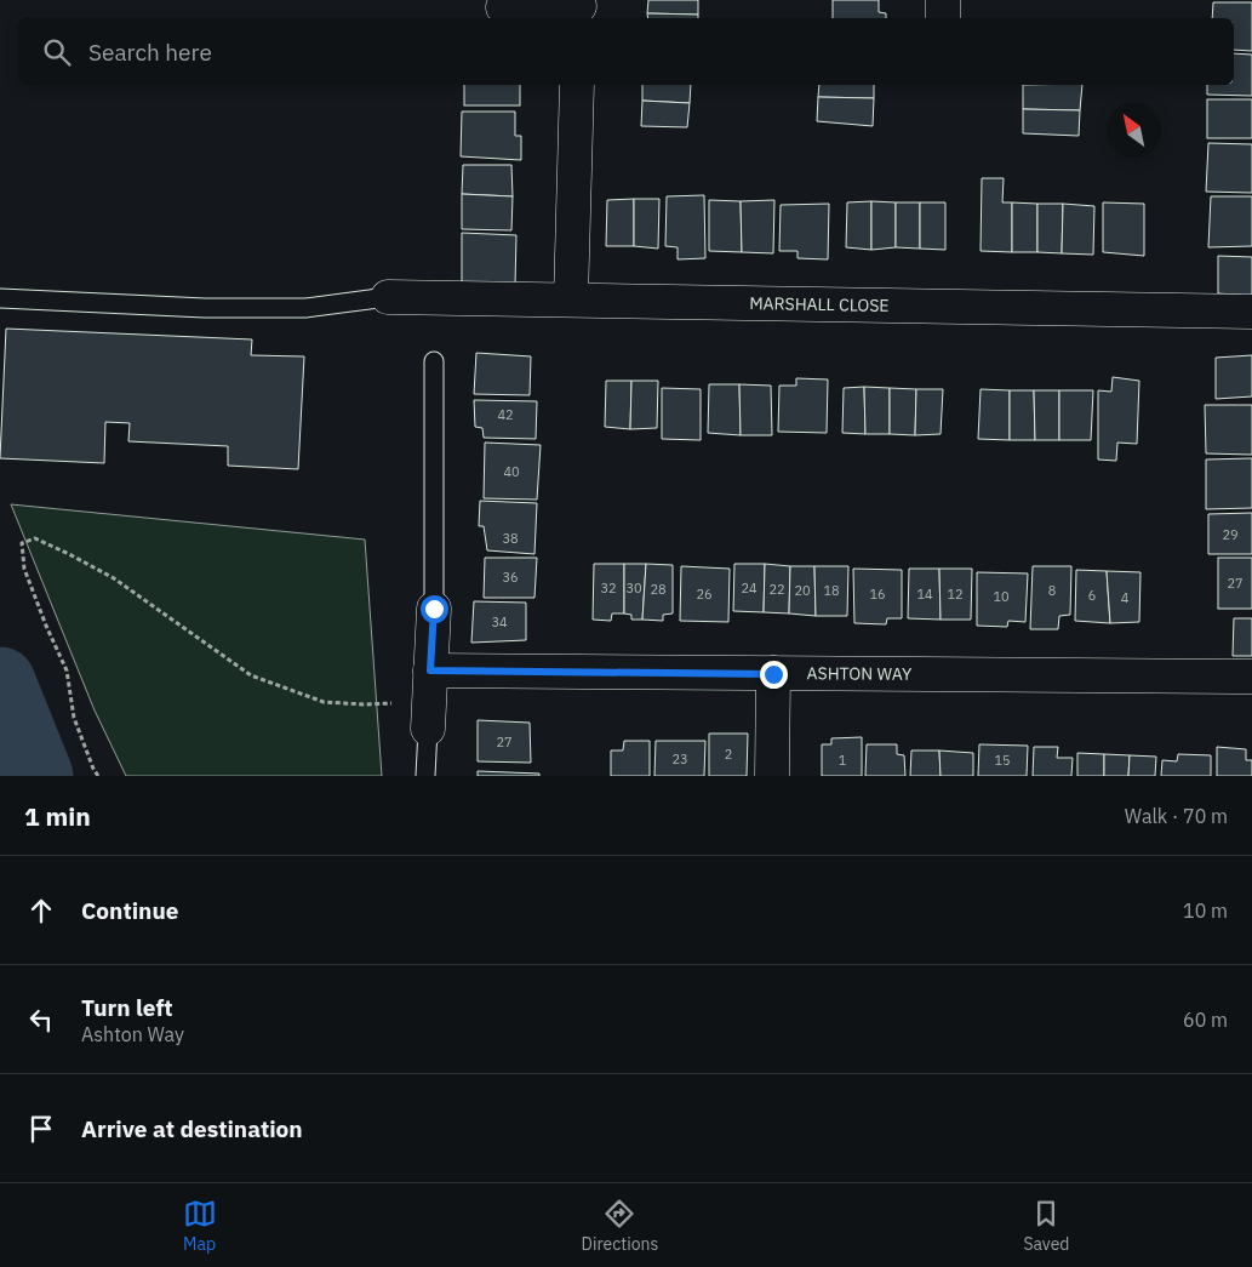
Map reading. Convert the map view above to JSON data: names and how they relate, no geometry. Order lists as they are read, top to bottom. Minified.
{"streets":{"street":["MARSHALL CLOSE","ASHTON WAY"]},"house_numbers":["42","40","29","38","36","27","32","30","24","28","22","20","18","8","26","16","14","12","6","10","4","34","27","2","23","1","15"],"north":"top left","page":{"search":"Search here","heading":["1 min","Walk · 70 m"],"list":[["Continue","10 m"],["Turn left","Ashton Way","60 m"],"Arrive at destination"],"nav":["Map","Directions","Saved"]}}
